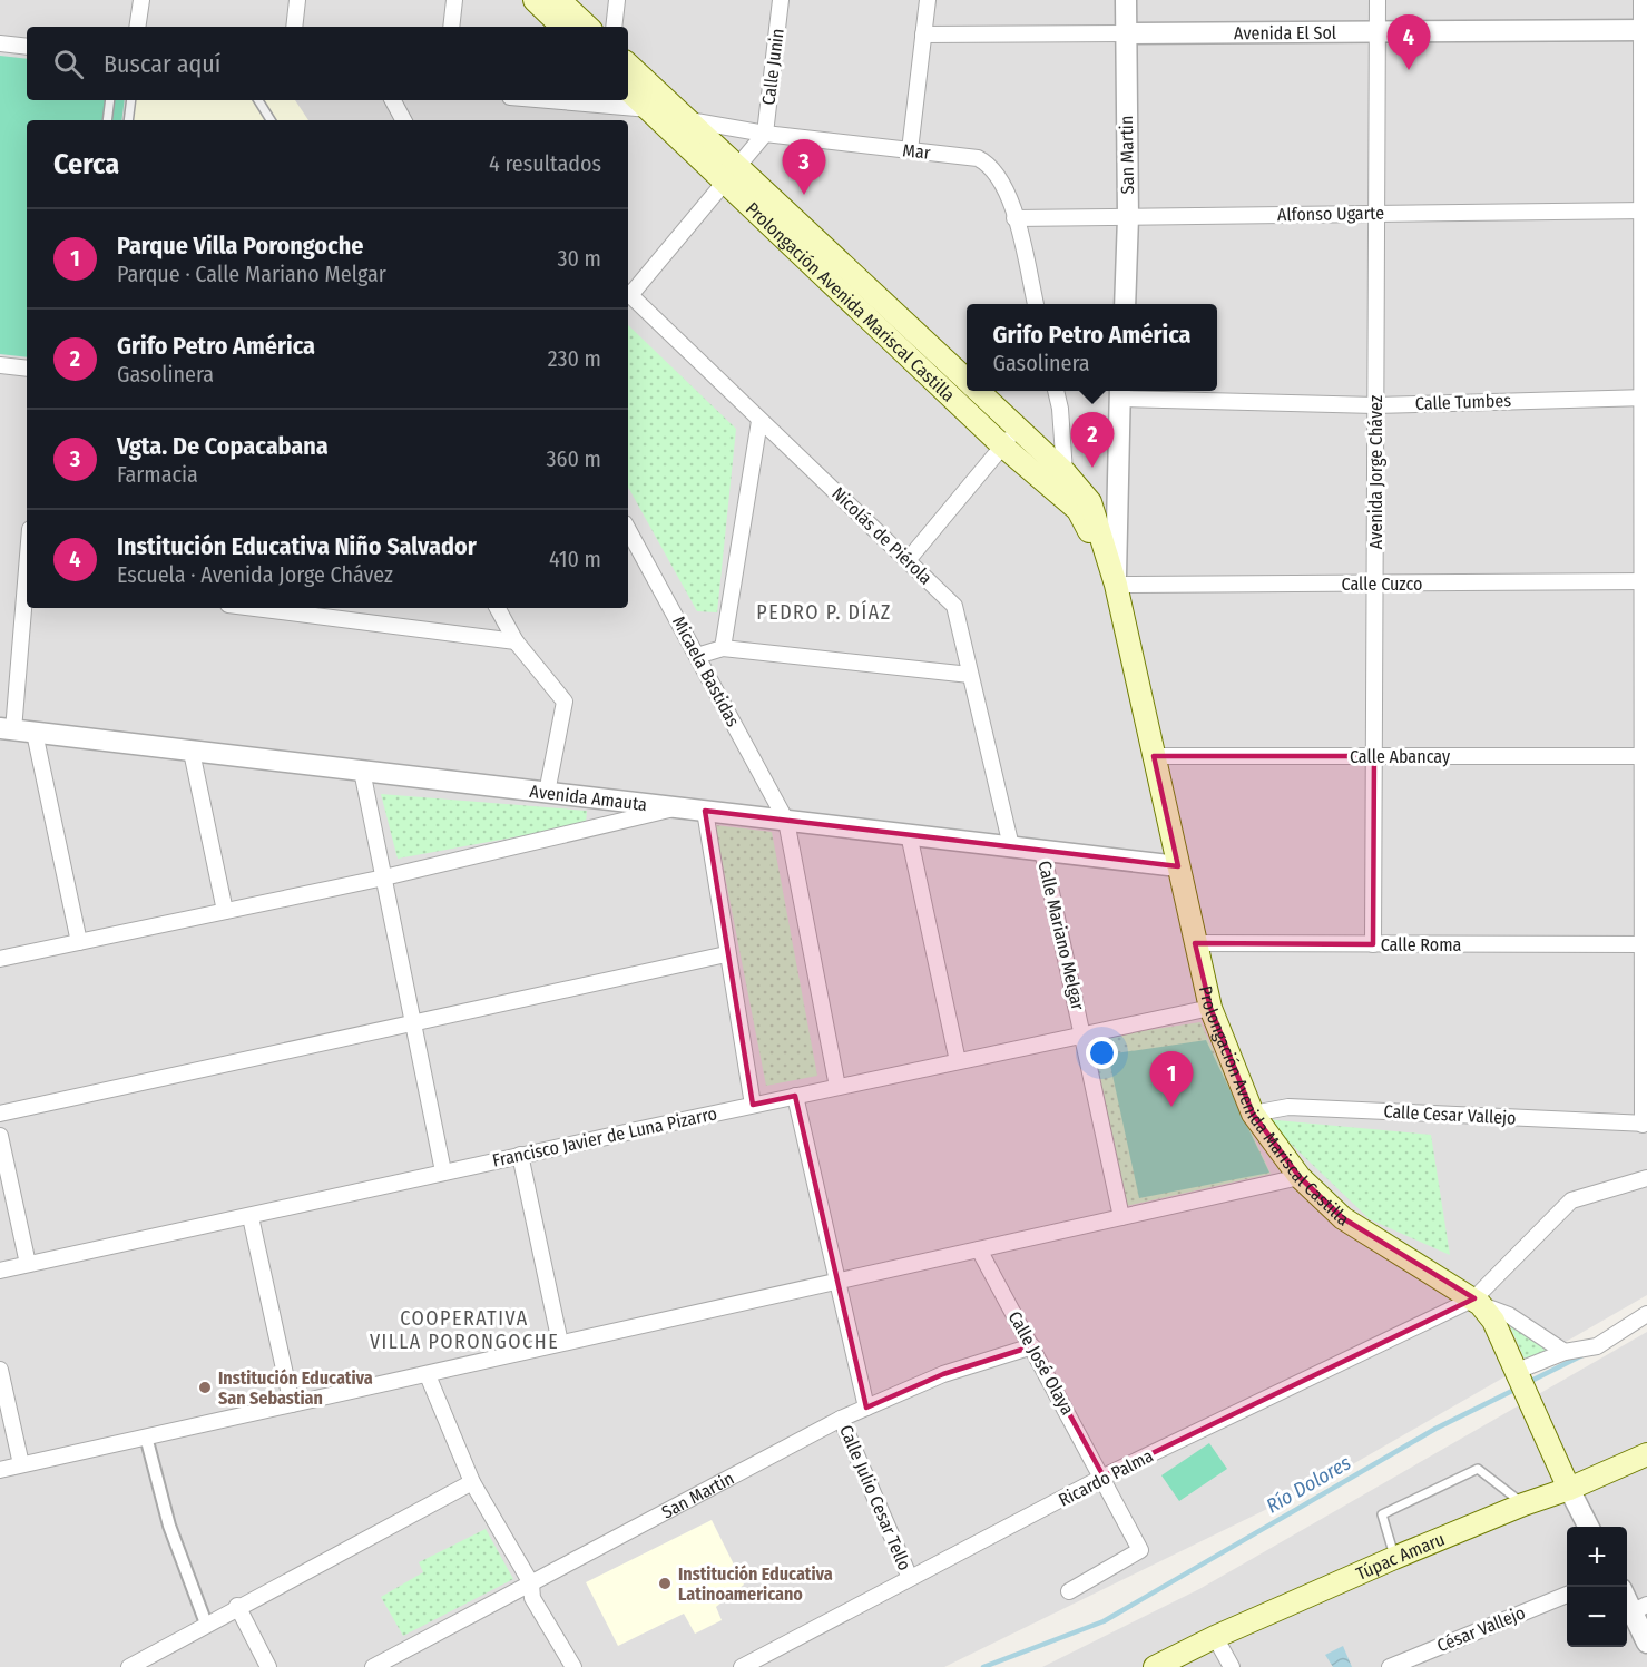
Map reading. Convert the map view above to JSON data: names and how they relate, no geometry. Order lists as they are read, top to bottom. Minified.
{"streets":{"main road":["Prolongación Avenida Mariscal Castilla","Túpac Amaru"],"street":["Avenida El Sol","Calle Junin","Mar","San Martin","Alfonso Ugarte","Calle Tumbes","Avenida Jorge Chávez","Nicolás de Piérola","Calle Cuzco","Micaela Bastidas","Calle Abancay","Avenida Amauta","Calle Mariano Melgar","Calle Roma","Calle Cesar Vallejo","Francisco Javier de Luna Pizarro","Calle José Olaya","Ricardo Palma","Calle Julio Cesar Tello","César Vallejo"]},"crossings":[["Avenida El Sol","San Martin"],["Avenida El Sol","Avenida Jorge Chávez"],["Calle Junin","Mar"],["Mar","Alfonso Ugarte"],["Mar","Prolongación Avenida Mariscal Castilla"],["San Martin","Alfonso Ugarte"],["San Martin","Calle José Olaya"],["San Martin","Calle Julio Cesar Tello"],["Alfonso Ugarte","Avenida Jorge Chávez"],["Prolongación Avenida Mariscal Castilla","Calle Cuzco"],["Prolongación Avenida Mariscal Castilla","Calle Abancay"],["Prolongación Avenida Mariscal Castilla","Avenida Amauta"],["Prolongación Avenida Mariscal Castilla","Calle Roma"],["Prolongación Avenida Mariscal Castilla","Calle Cesar Vallejo"],["Prolongación Avenida Mariscal Castilla","Francisco Javier de Luna Pizarro"],["Prolongación Avenida Mariscal Castilla","Ricardo Palma"],["Prolongación Avenida Mariscal Castilla","Túpac Amaru"],["Calle Tumbes","Avenida Jorge Chávez"],["Avenida Jorge Chávez","Calle Cuzco"],["Avenida Jorge Chávez","Calle Abancay"],["Avenida Jorge Chávez","Calle Roma"],["Nicolás de Piérola","Avenida Amauta"],["Micaela Bastidas","Avenida Amauta"],["Micaela Bastidas","Francisco Javier de Luna Pizarro"],["Avenida Amauta","Calle Mariano Melgar"],["Calle Mariano Melgar","Francisco Javier de Luna Pizarro"],["Calle José Olaya","Ricardo Palma"],["Ricardo Palma","Calle Julio Cesar Tello"]],"districts":["PEDRO P. DÍAZ","COOPERATIVA VILLA PORONGOCHE"],"water":["Río Dolores"],"places":["Institución Educativa San Sebastian","Institución Educativa Latinoamericano"],"page":{"pins":["4","3","2","1"],"search":"Buscar aquí","heading":["Cerca","4 resultados"],"list":[{"mark":"1","name":"Parque Villa Porongoche","note":"Parque · Calle Mariano Melgar","value":"30 m"},{"mark":"2","name":"Grifo Petro América","note":"Gasolinera","value":"230 m"},{"mark":"3","name":"Vgta. De Copacabana","note":"Farmacia","value":"360 m"},{"mark":"4","name":"Institución Educativa Niño Salvador","note":"Escuela · Avenida Jorge Chávez","value":"410 m"}],"popup":["Grifo Petro América","Gasolinera"],"map_buttons":["+","−"]}}
